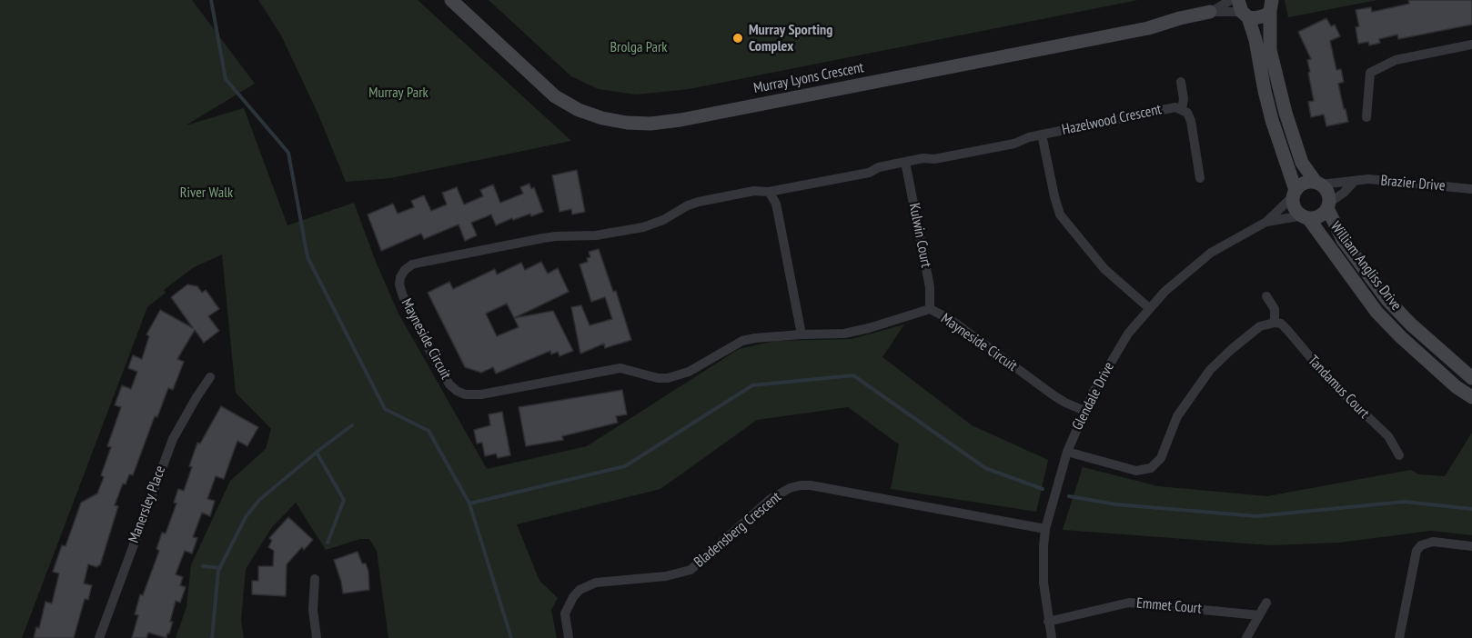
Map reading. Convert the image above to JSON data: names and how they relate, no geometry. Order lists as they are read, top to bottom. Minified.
{"streets":{"street":["Murray Lyons Crescent","Hazelwood Crescent","Brazier Drive","Kulwin Court","William Angliss Drive","Mayneside Circuit","Tandamus Court","Glendale Drive","Manersley Place","Bladensberg Crescent","Emmet Court"]},"crossings":[["Hazelwood Crescent","Kulwin Court"],["Hazelwood Crescent","Mayneside Circuit"],["Hazelwood Crescent","Glendale Drive"],["Brazier Drive","William Angliss Drive"],["Brazier Drive","Glendale Drive"],["Kulwin Court","Mayneside Circuit"],["William Angliss Drive","Glendale Drive"],["Mayneside Circuit","Glendale Drive"],["Glendale Drive","Bladensberg Crescent"],["Glendale Drive","Emmet Court"]],"parks":["Brolga Park","Murray Park","River Walk"],"places":["Murray Sporting Complex"]}
